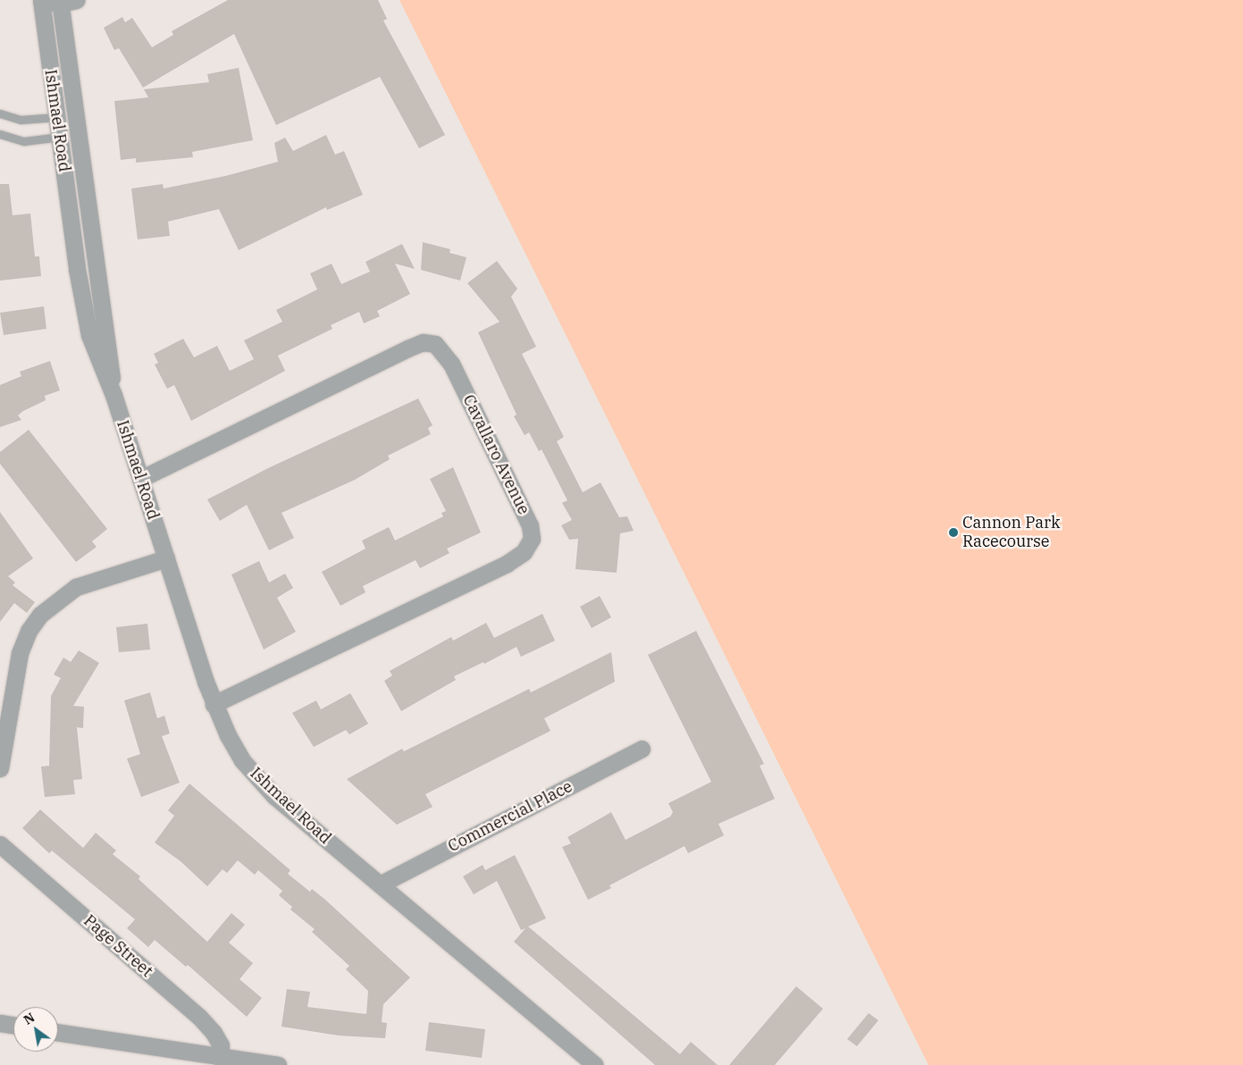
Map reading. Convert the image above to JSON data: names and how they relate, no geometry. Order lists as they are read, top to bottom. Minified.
{"streets":{"street":["Ishmael Road","Cavallaro Avenue","Commercial Place","Page Street"]},"crossings":[["Ishmael Road","Cavallaro Avenue"],["Ishmael Road","Commercial Place"]],"places":["Cannon Park Racecourse"],"north":"top left"}
